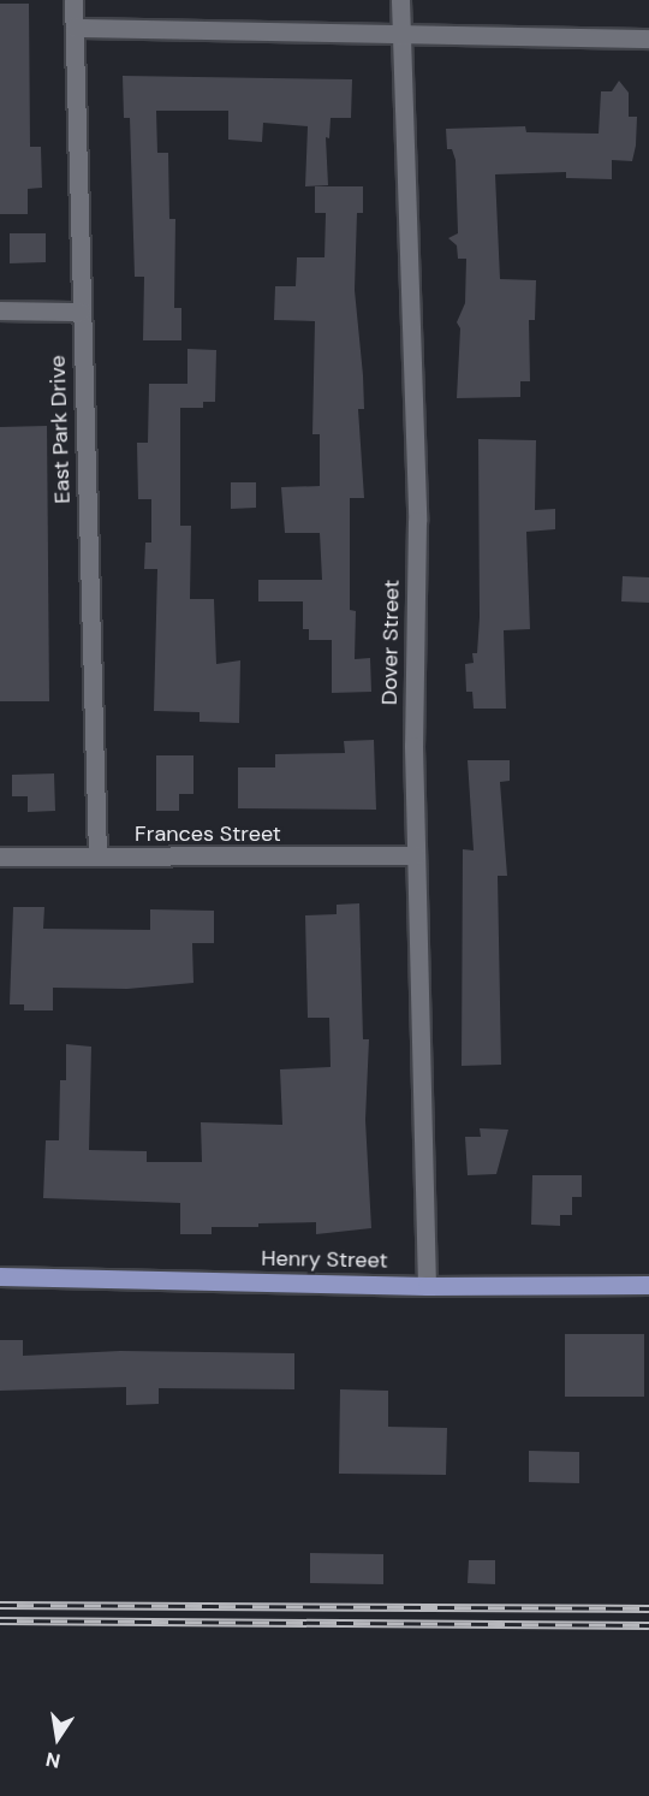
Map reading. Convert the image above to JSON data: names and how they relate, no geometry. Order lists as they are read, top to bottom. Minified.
{"streets":{"main road":["Henry Street"],"street":["East Park Drive","Dover Street","Frances Street"]},"crossings":[["East Park Drive","Frances Street"],["Dover Street","Frances Street"],["Dover Street","Henry Street"]],"north":"bottom"}
